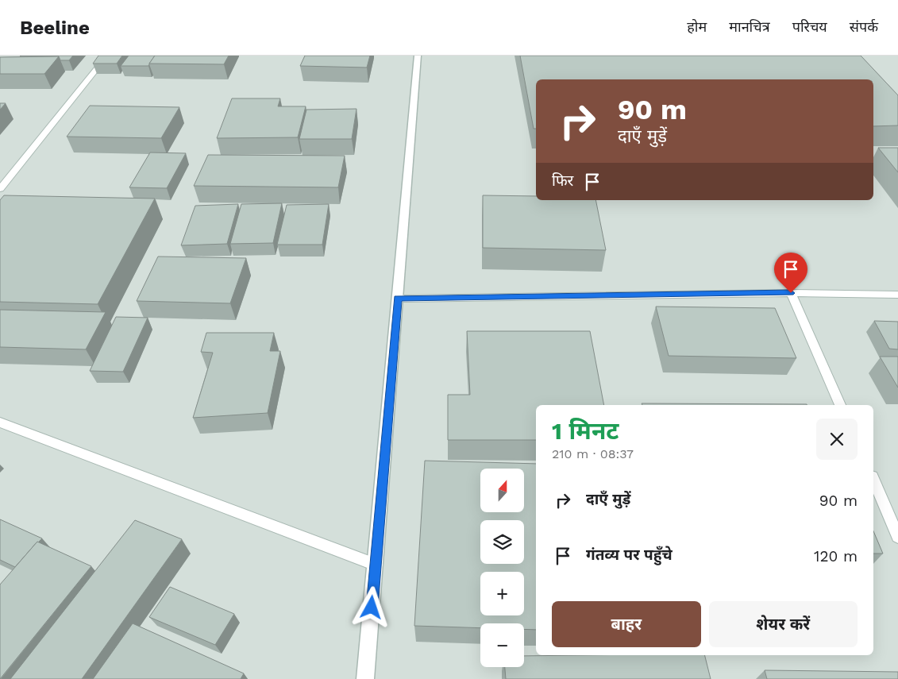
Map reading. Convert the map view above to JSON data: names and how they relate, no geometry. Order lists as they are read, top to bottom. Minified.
{"north":"top","page":{"header":"Beeline","nav":["होम","मानचित्र","परिचय","संपर्क"],"turn":["90 m","दाएँ मुड़ें"],"then":"फिर","heading":["1 मिनट","210 m · 08:37"],"map_buttons":["+","−"],"list":[{"name":"दाएँ मुड़ें","value":"90 m"},{"name":"गंतव्य पर पहुँचे","value":"120 m"}],"buttons":["बाहर","शेयर करें"]}}
